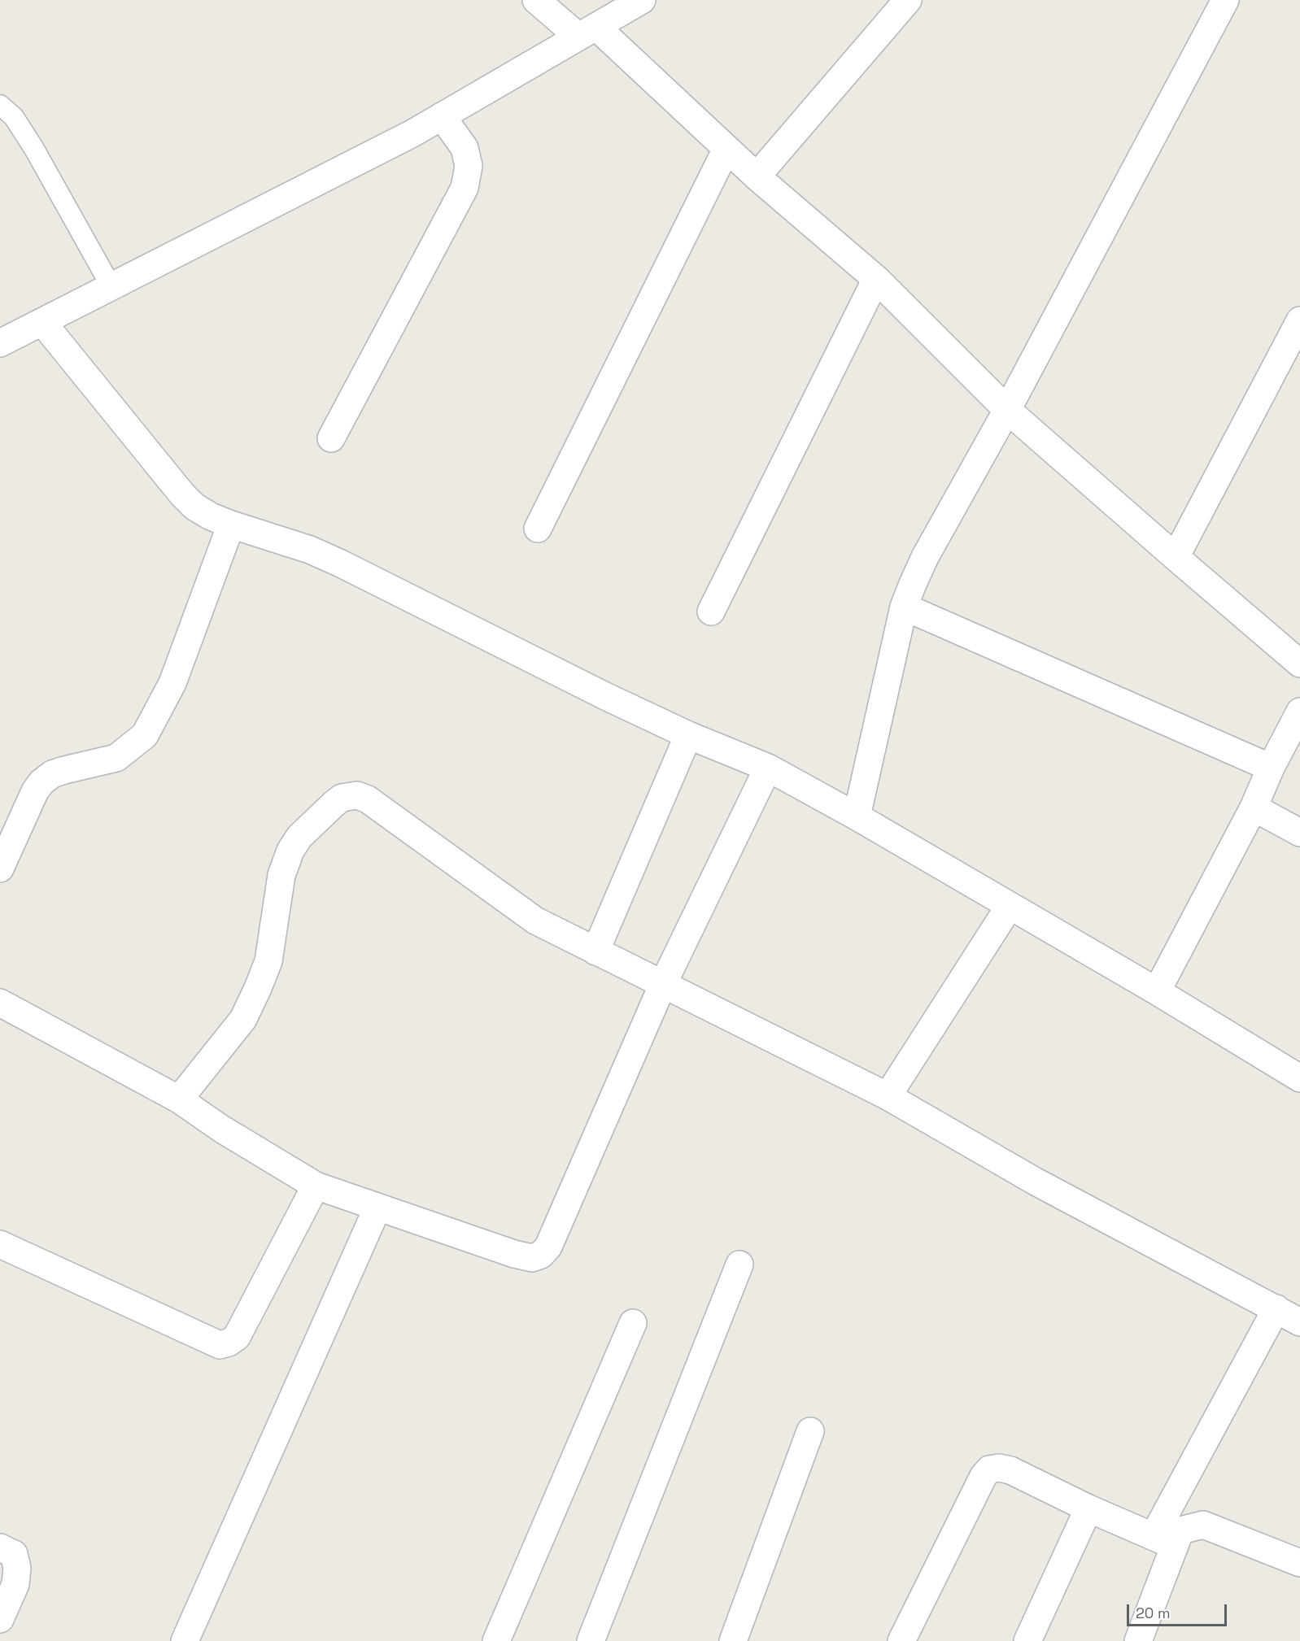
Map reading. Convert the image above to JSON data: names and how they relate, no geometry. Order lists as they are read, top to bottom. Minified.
{"scale_bar":"20 m"}
